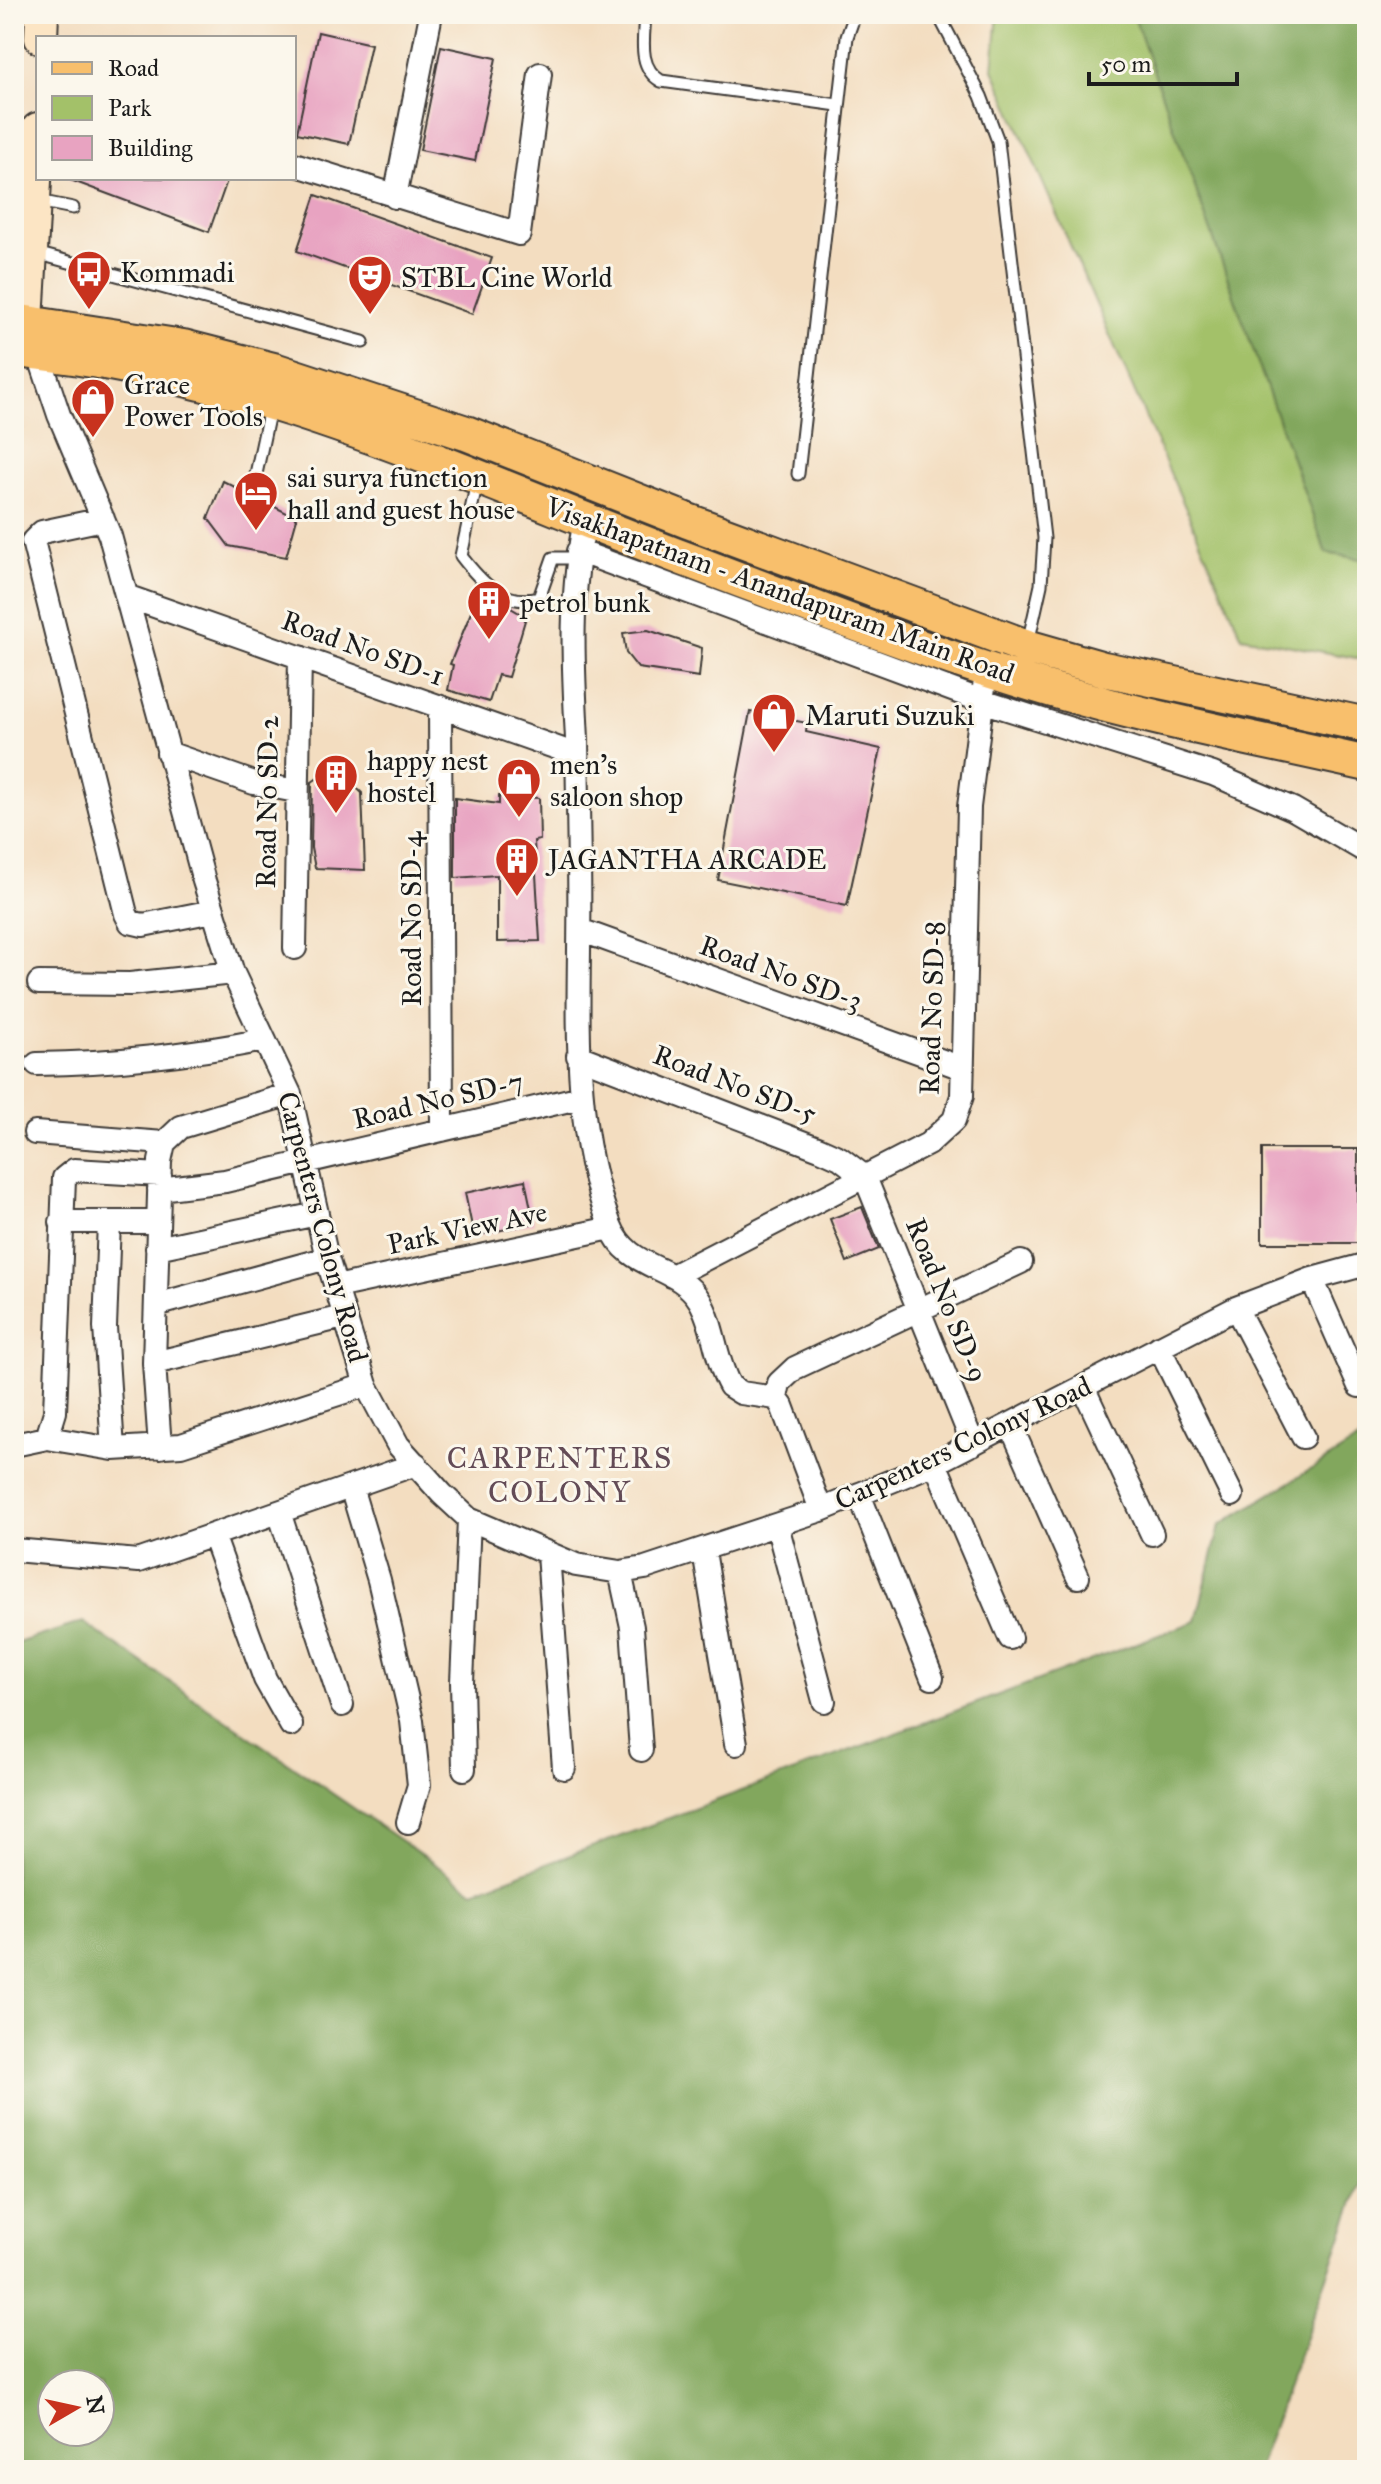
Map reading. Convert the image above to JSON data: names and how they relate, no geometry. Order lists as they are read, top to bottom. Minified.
{"streets":{"main road":["Visakhapatnam - Anandapuram Main Road"],"street":["Road No SD-1","Road No SD-2","Road No SD-4","Road No SD-3","Road No SD-8","Road No SD-5","Road No SD-7","Carpenters Colony Road","Park View Ave","Road No SD-9"]},"crossings":[["Visakhapatnam - Anandapuram Main Road","Road No SD-8"],["Visakhapatnam - Anandapuram Main Road","Carpenters Colony Road"],["Road No SD-1","Road No SD-2"],["Road No SD-1","Road No SD-4"],["Road No SD-1","Carpenters Colony Road"],["Road No SD-4","Road No SD-7"],["Road No SD-3","Road No SD-8"],["Road No SD-8","Road No SD-5"],["Road No SD-8","Road No SD-9"],["Road No SD-5","Road No SD-9"],["Road No SD-7","Carpenters Colony Road"],["Carpenters Colony Road","Park View Ave"],["Carpenters Colony Road","Road No SD-9"]],"districts":["CARPENTERS COLONY"],"places":{"bus stop":["Kommadi"],"theatre":["STBL Cine World"],"shop":["Grace Power Tools","Maruti Suzuki","men's saloon shop"],"hotel":["sai surya function hall and guest house"],"building":["petrol bunk","happy nest hostel","JAGANTHA ARCADE"]},"legend":["Road","Park","Building"],"scale_bar":"50 m","north":"right"}
